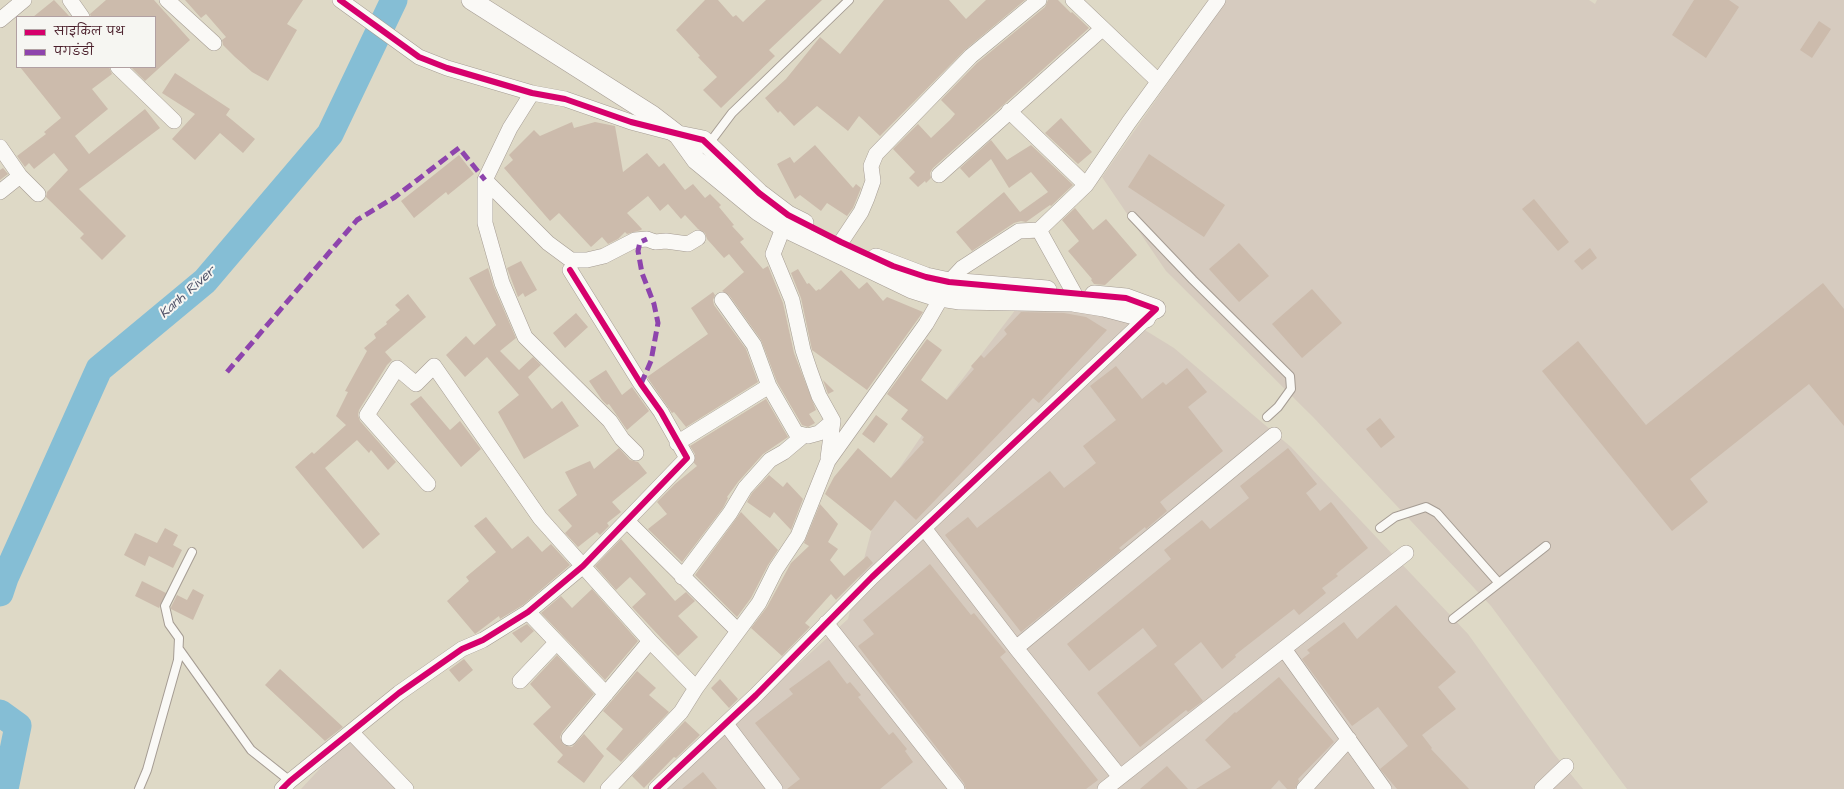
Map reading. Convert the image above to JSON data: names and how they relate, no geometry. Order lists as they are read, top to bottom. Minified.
{"water":["Kanh River"],"legend":["साइकिल पथ","पगडंडी"]}
